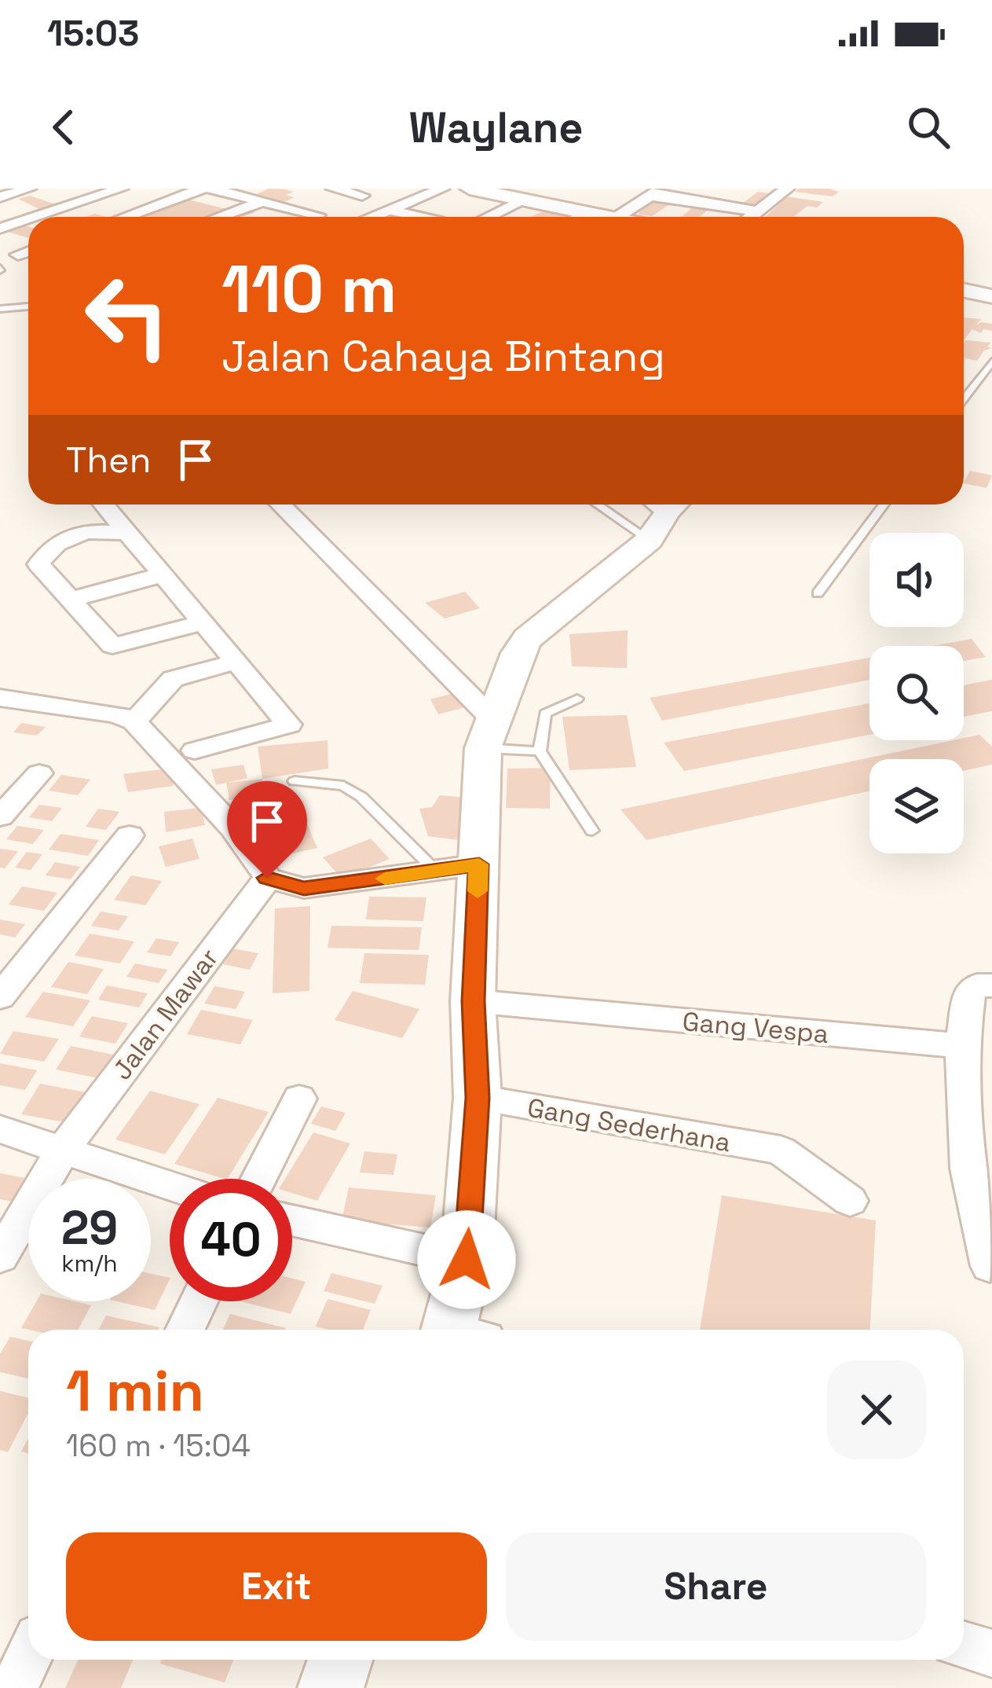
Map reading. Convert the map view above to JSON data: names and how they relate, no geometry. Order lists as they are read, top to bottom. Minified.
{"streets":{"street":["Jalan Mawar","Gang Vespa","Gang Sederhana"]},"page":{"status":"15:03","header":"Waylane","turn":["110 m","Jalan Cahaya Bintang"],"then":"Then","speed":"29 km/h","limit":"40","heading":["1 min","160 m · 15:04"],"buttons":["Exit","Share"]}}
